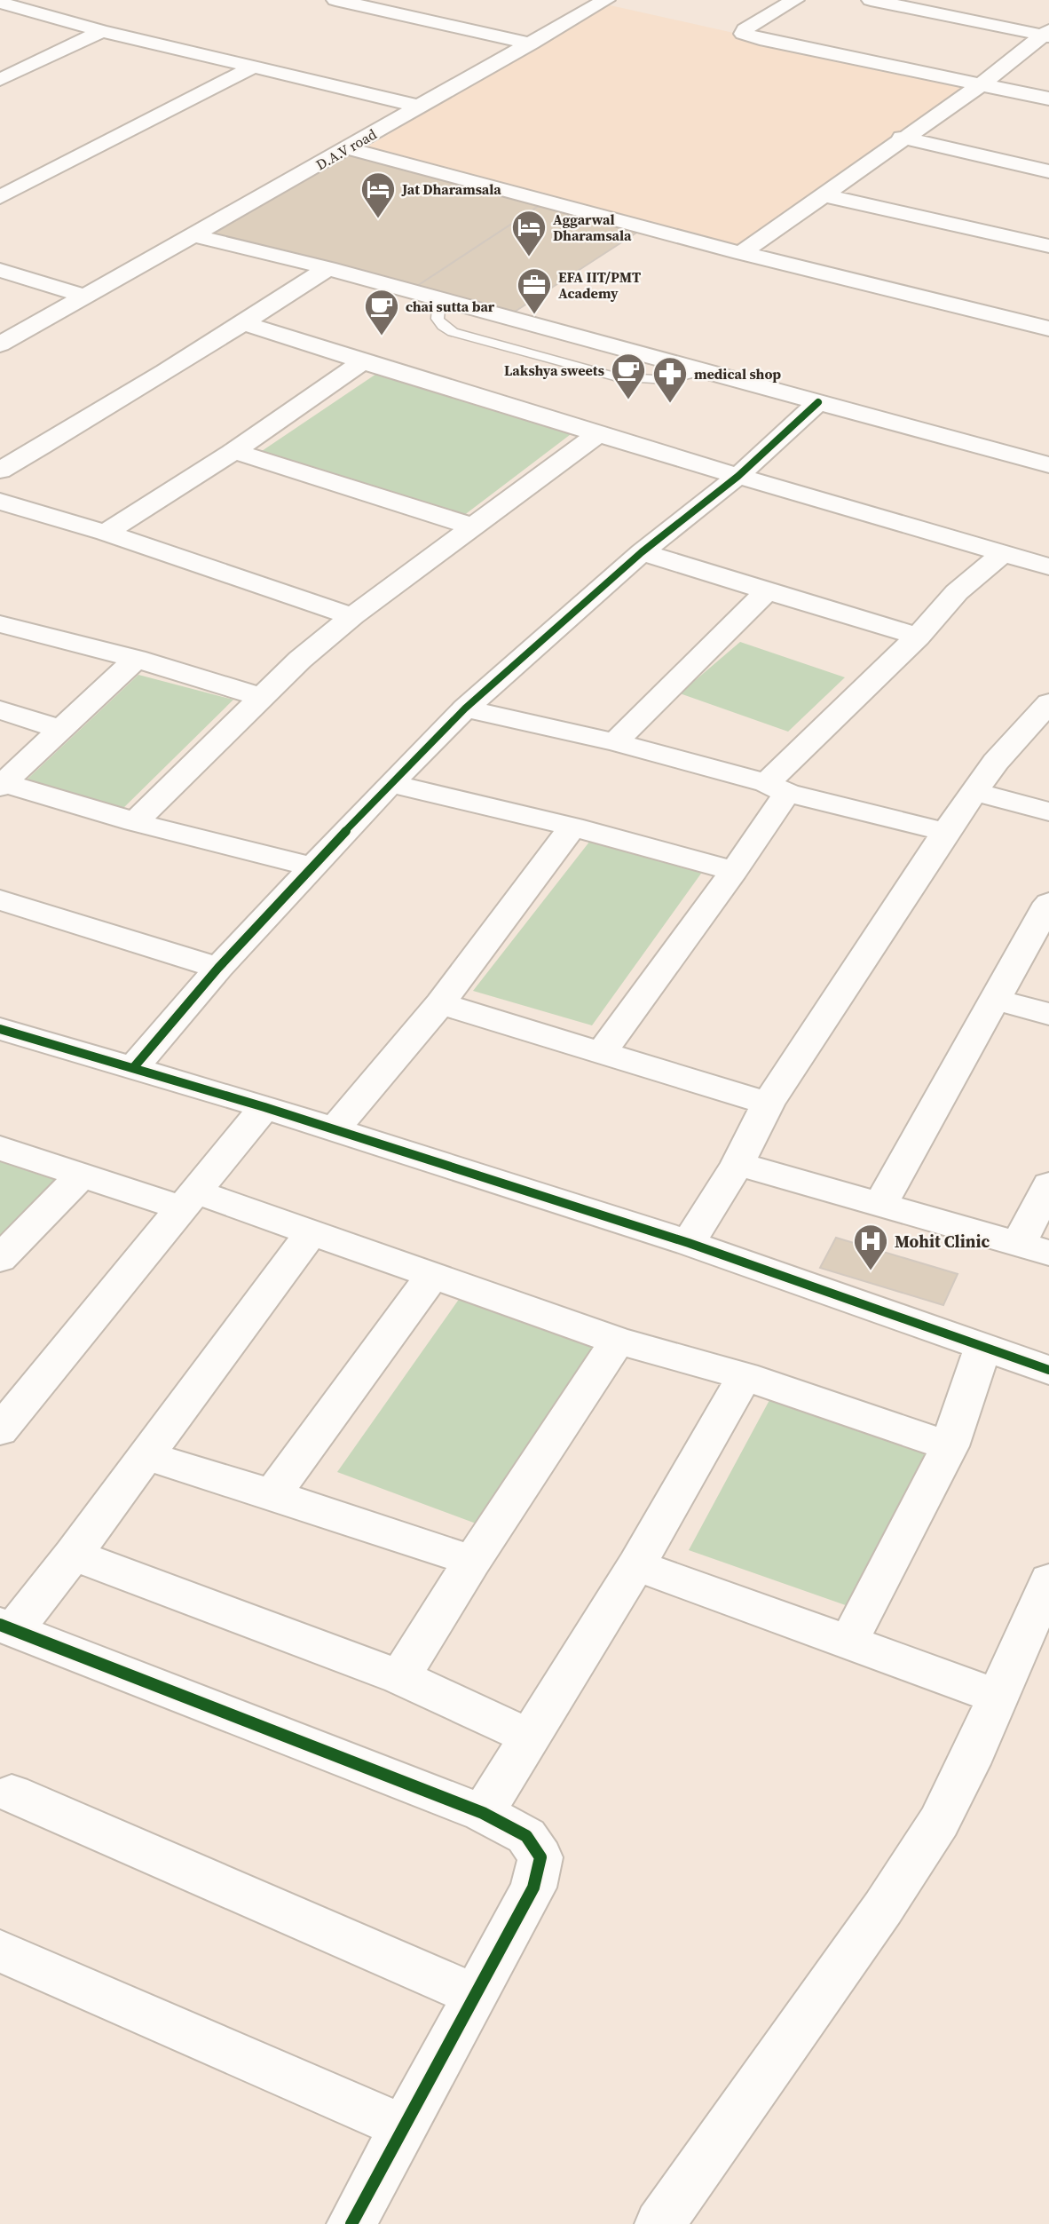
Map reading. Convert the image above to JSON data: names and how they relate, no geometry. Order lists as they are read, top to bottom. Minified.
{"streets":{"street":["D.A.V road"]},"places":{"hotel":["Jat Dharamsala","Aggarwal Dharamsala"],"office":["EFA IIT/PMT Academy"],"cafe":["chai sutta bar","Lakshya sweets"],"pharmacy":["medical shop"],"hospital":["Mohit Clinic"]}}
